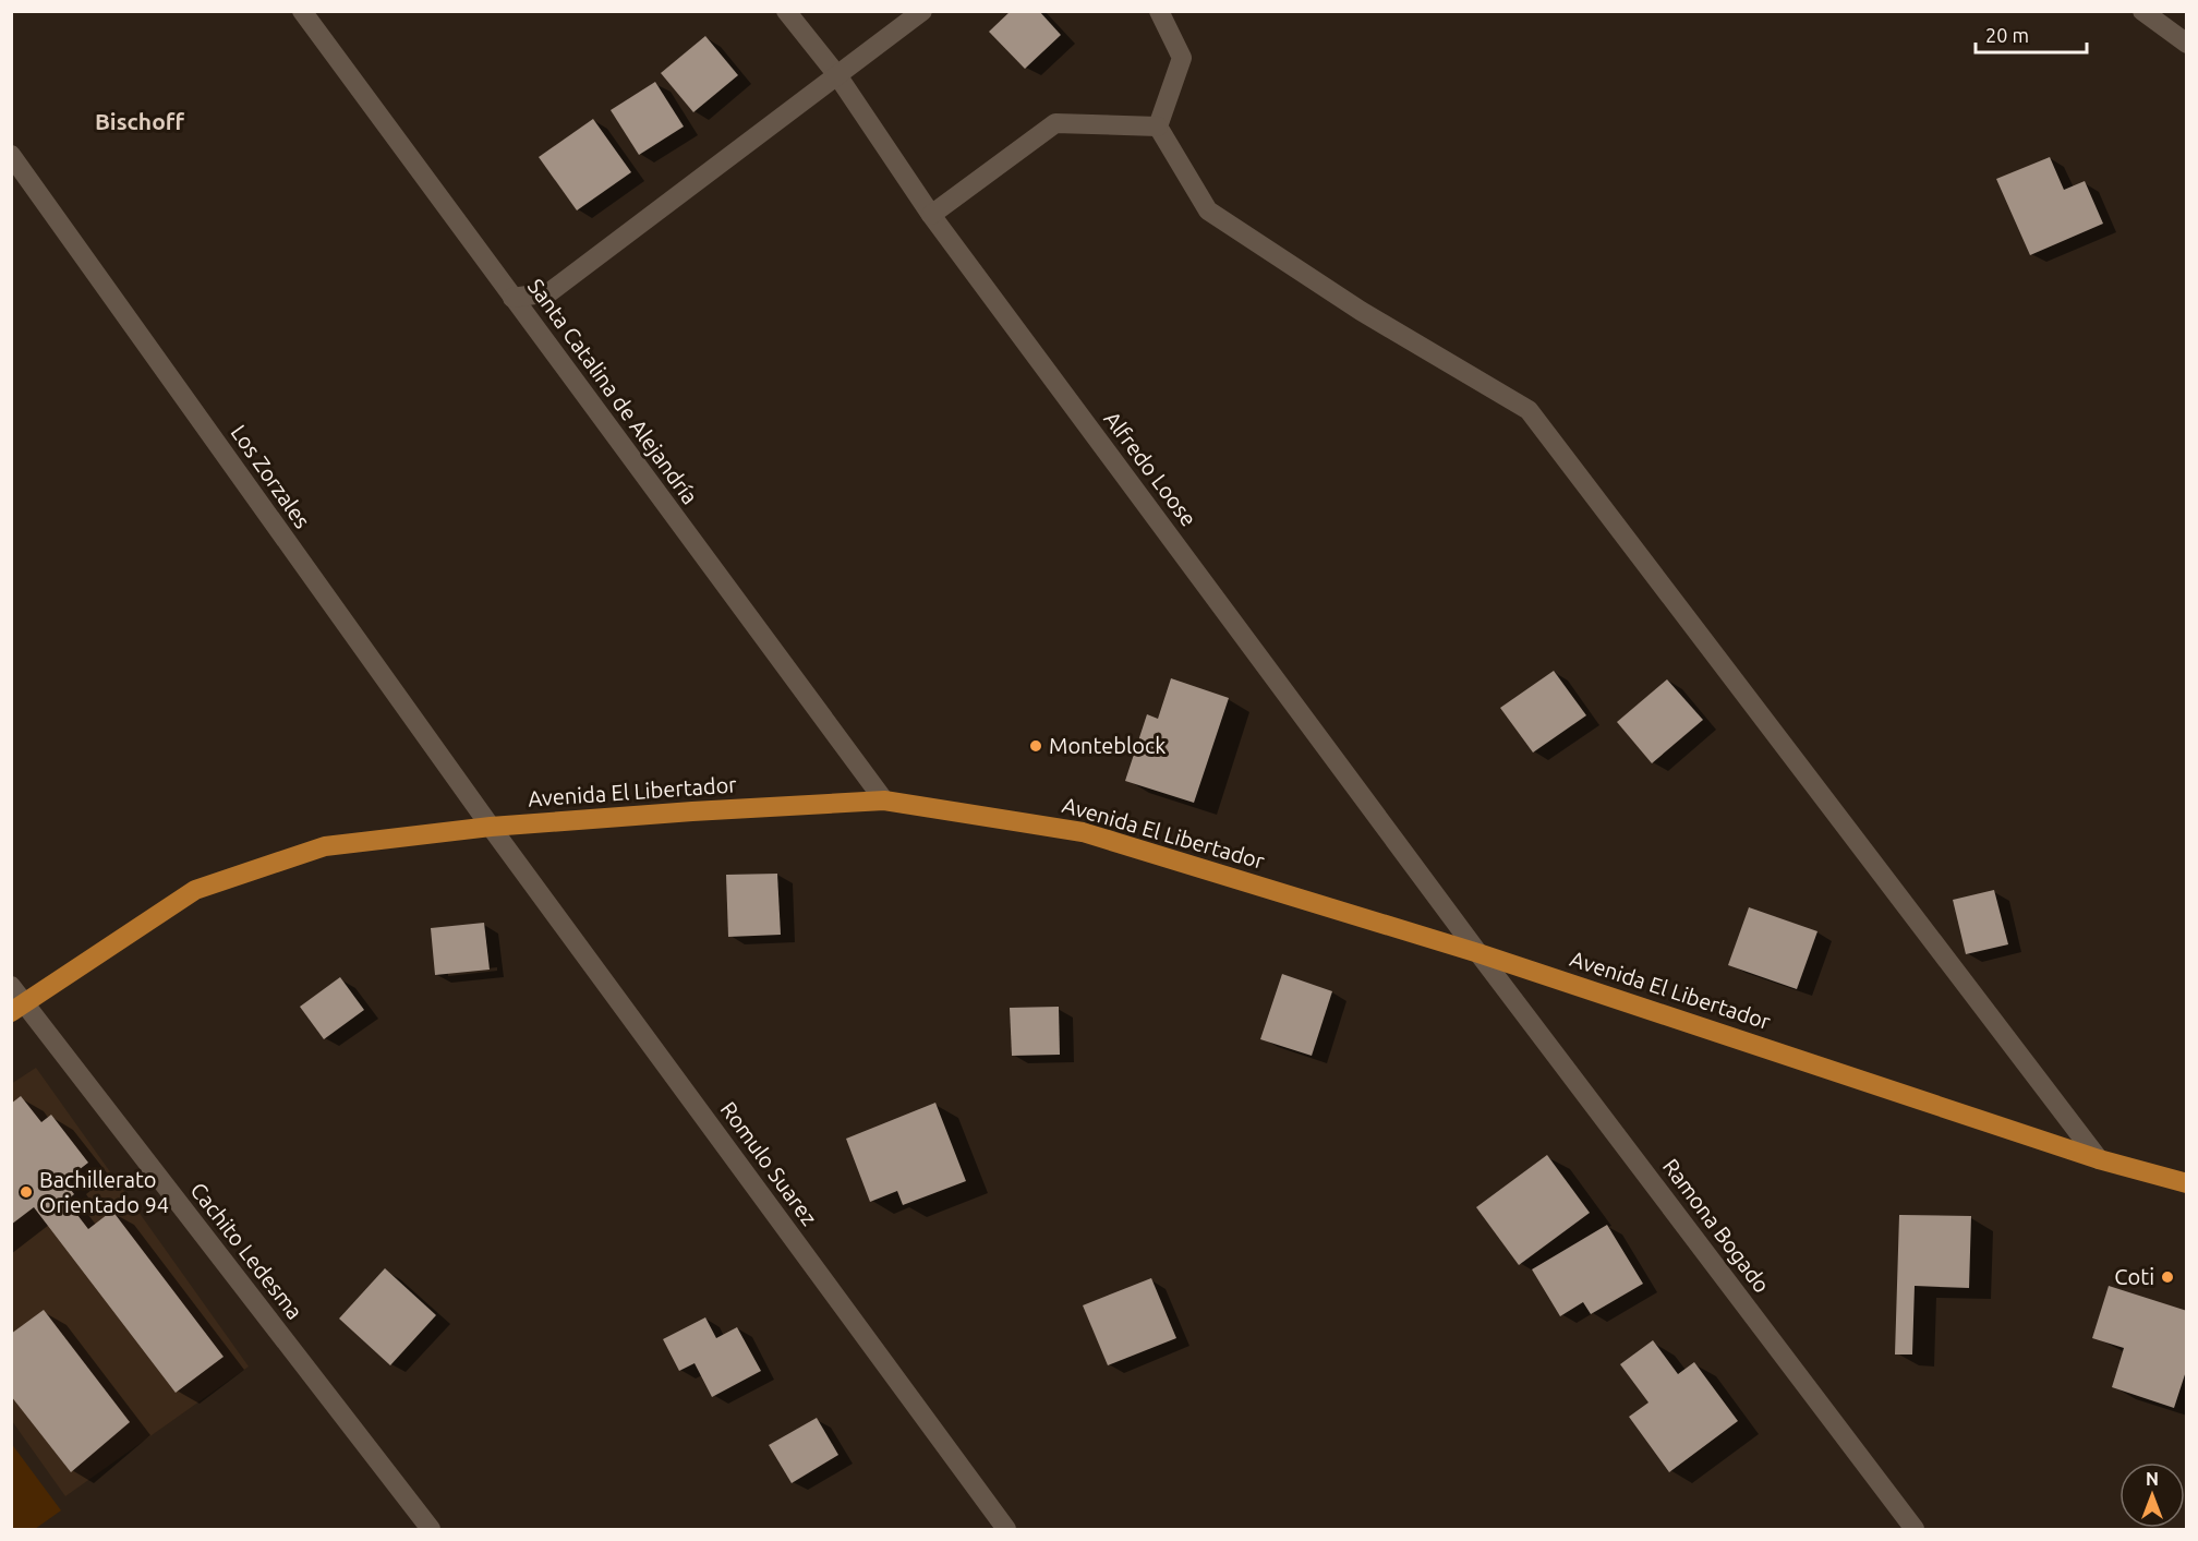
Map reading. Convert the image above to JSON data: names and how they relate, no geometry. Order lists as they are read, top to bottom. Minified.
{"streets":{"main road":["Avenida El Libertador"],"street":["Santa Catalina de Alejandría","Alfredo Loose","Los Zorzales","Romulo Suarez","Ramona Bogado","Cachito Ledesma"]},"crossings":[["Santa Catalina de Alejandría","Avenida El Libertador"],["Alfredo Loose","Avenida El Libertador"],["Alfredo Loose","Ramona Bogado"],["Los Zorzales","Avenida El Libertador"],["Los Zorzales","Romulo Suarez"],["Avenida El Libertador","Romulo Suarez"],["Avenida El Libertador","Ramona Bogado"],["Avenida El Libertador","Cachito Ledesma"]],"districts":["Bischoff"],"places":["Monteblock","Bachillerato Orientado 94","Coti"],"scale_bar":"20 m","north":"top"}
